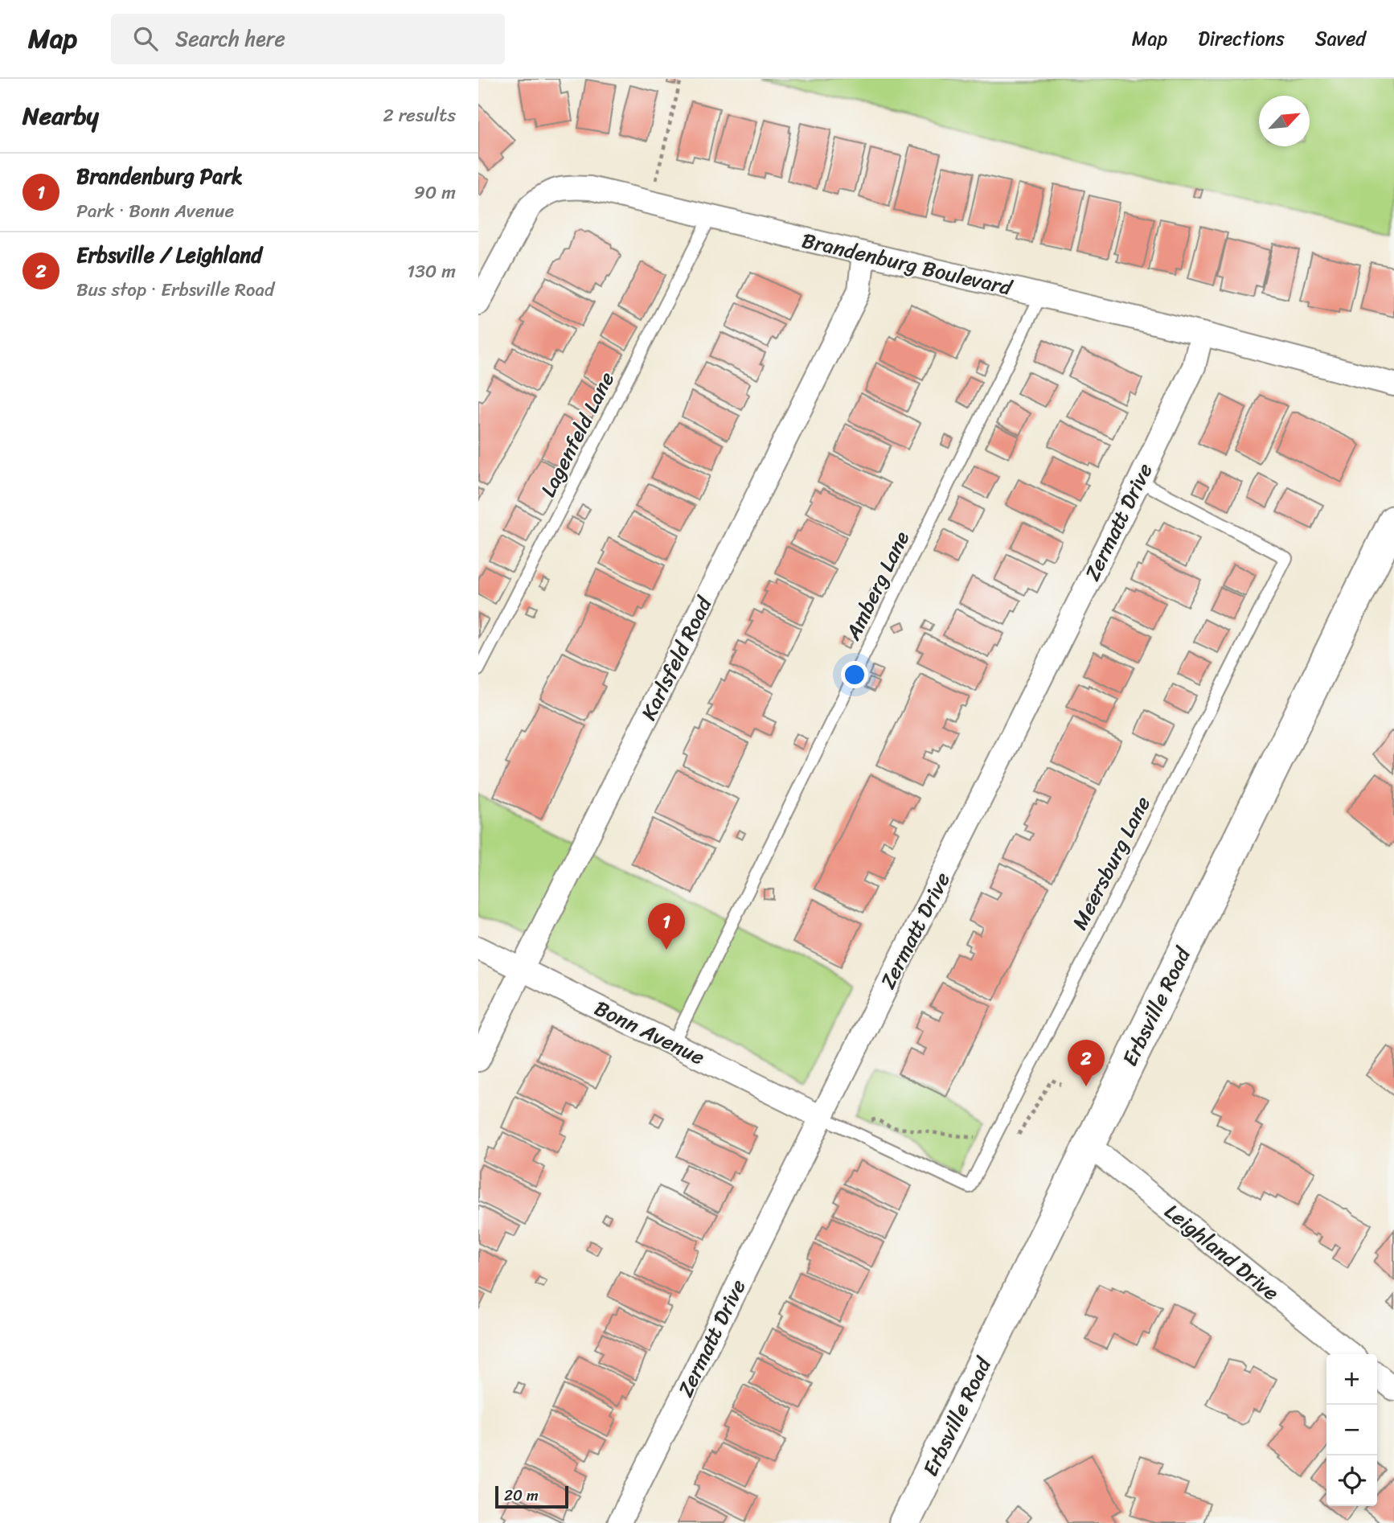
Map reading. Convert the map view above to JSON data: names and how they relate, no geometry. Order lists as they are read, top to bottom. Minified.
{"streets":{"main road":["Erbsville Road"],"street":["Brandenburg Boulevard","Zermatt Drive","Karlsfeld Road","Bonn Avenue","Leighland Drive"],"lane":["Lagenfeld Lane","Amberg Lane","Meersburg Lane"]},"crossings":[["Brandenburg Boulevard","Lagenfeld Lane"],["Brandenburg Boulevard","Zermatt Drive"],["Brandenburg Boulevard","Amberg Lane"],["Brandenburg Boulevard","Karlsfeld Road"],["Zermatt Drive","Meersburg Lane"],["Zermatt Drive","Bonn Avenue"],["Amberg Lane","Bonn Avenue"],["Karlsfeld Road","Bonn Avenue"],["Meersburg Lane","Bonn Avenue"],["Erbsville Road","Leighland Drive"]],"scale_bar":"20 m","north":"top right","page":{"header":"Map","search":"Search here","nav":["Map","Directions","Saved"],"heading":["Nearby","2 results"],"list":[{"mark":"1","name":"Brandenburg Park","note":"Park · Bonn Avenue","value":"90 m"},{"mark":"2","name":"Erbsville / Leighland","note":"Bus stop · Erbsville Road","value":"130 m"}],"pins":["1","2"],"map_buttons":["+","−"],"scale":"20 m"}}
